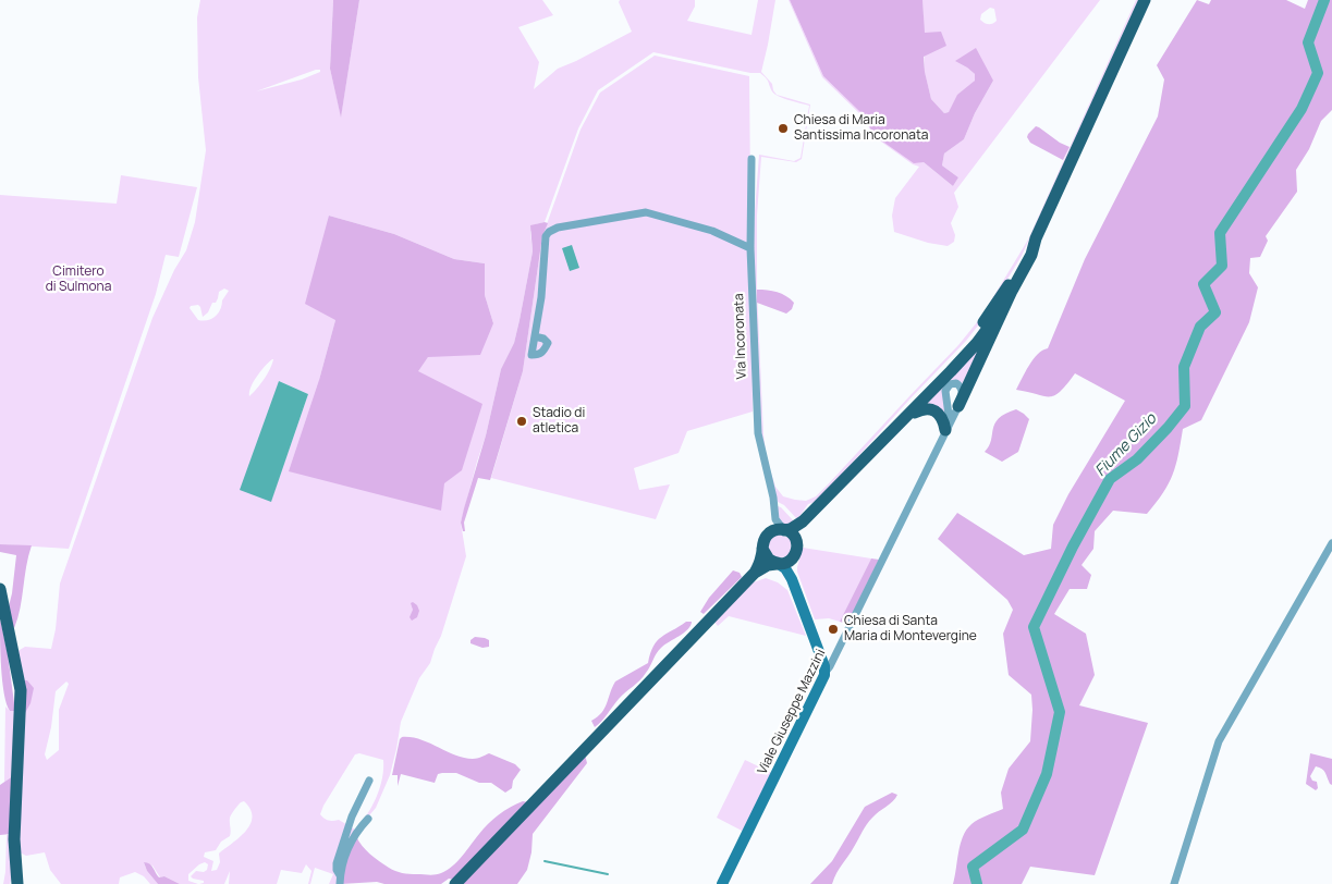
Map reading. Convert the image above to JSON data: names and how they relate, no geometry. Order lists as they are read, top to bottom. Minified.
{"streets":{"main road":["Viale Giuseppe Mazzini"],"street":["Via Incoronata"]},"water":["Fiume Gizio"],"parks":["Cimitero di Sulmona"],"places":["Chiesa di Maria Santissima Incoronata","Stadio di atletica","Chiesa di Santa Maria di Montevergine"]}
